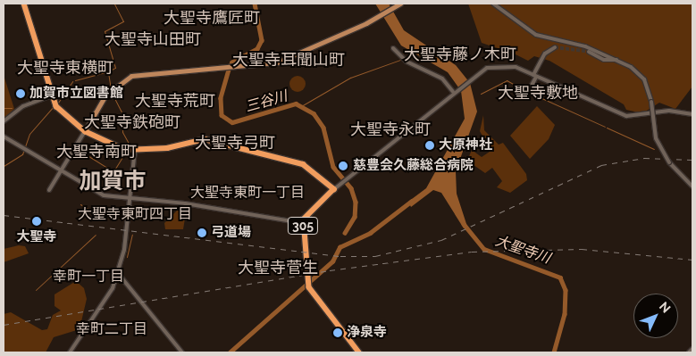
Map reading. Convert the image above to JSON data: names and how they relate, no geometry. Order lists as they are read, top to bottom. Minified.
{"streets":{"highway":["305"]},"districts":["大聖寺鷹匠町","大聖寺山田町","大聖寺藤ノ木町","大聖寺耳聞山町","大聖寺東横町","大聖寺敷地","大聖寺荒町","大聖寺鉄砲町","大聖寺永町","大聖寺弓町","大聖寺南町","加賀市","大聖寺東町一丁目","大聖寺東町四丁目","大聖寺菅生","幸町一丁目","幸町二丁目"],"water":["三谷川","大聖寺川"],"places":["加賀市立図書館","大原神社","慈豊会久藤総合病院","大聖寺","弓道場","浄泉寺"],"north":"top right"}
